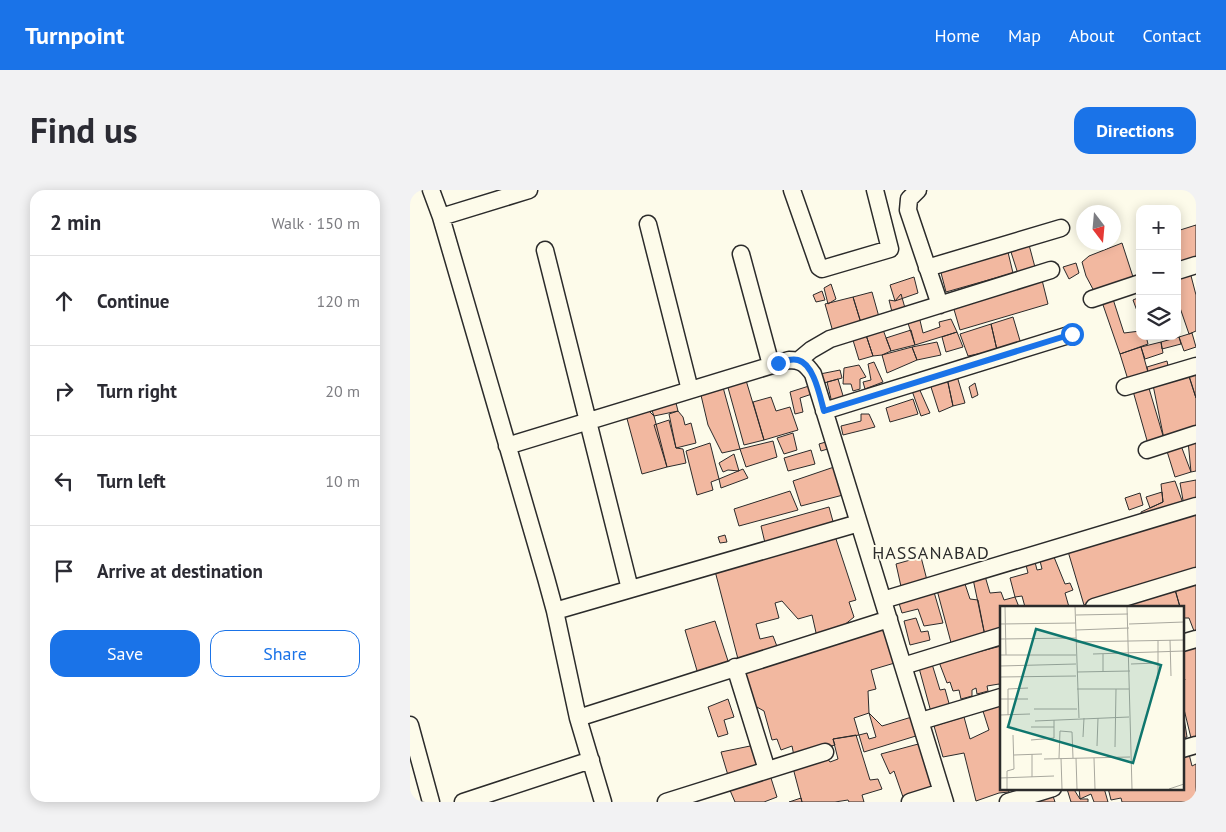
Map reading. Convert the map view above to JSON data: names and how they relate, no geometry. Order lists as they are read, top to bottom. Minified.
{"districts":["HASSANABAD"],"north":"bottom","page":{"header":"Turnpoint","nav":["Home","Map","About","Contact"],"title":"Find us","buttons":["Directions",["Save","Share"]],"heading":["2 min","Walk · 150 m"],"map_buttons":["+","−"],"list":[["Continue","120 m"],["Turn right","20 m"],["Turn left","10 m"],"Arrive at destination"]}}
